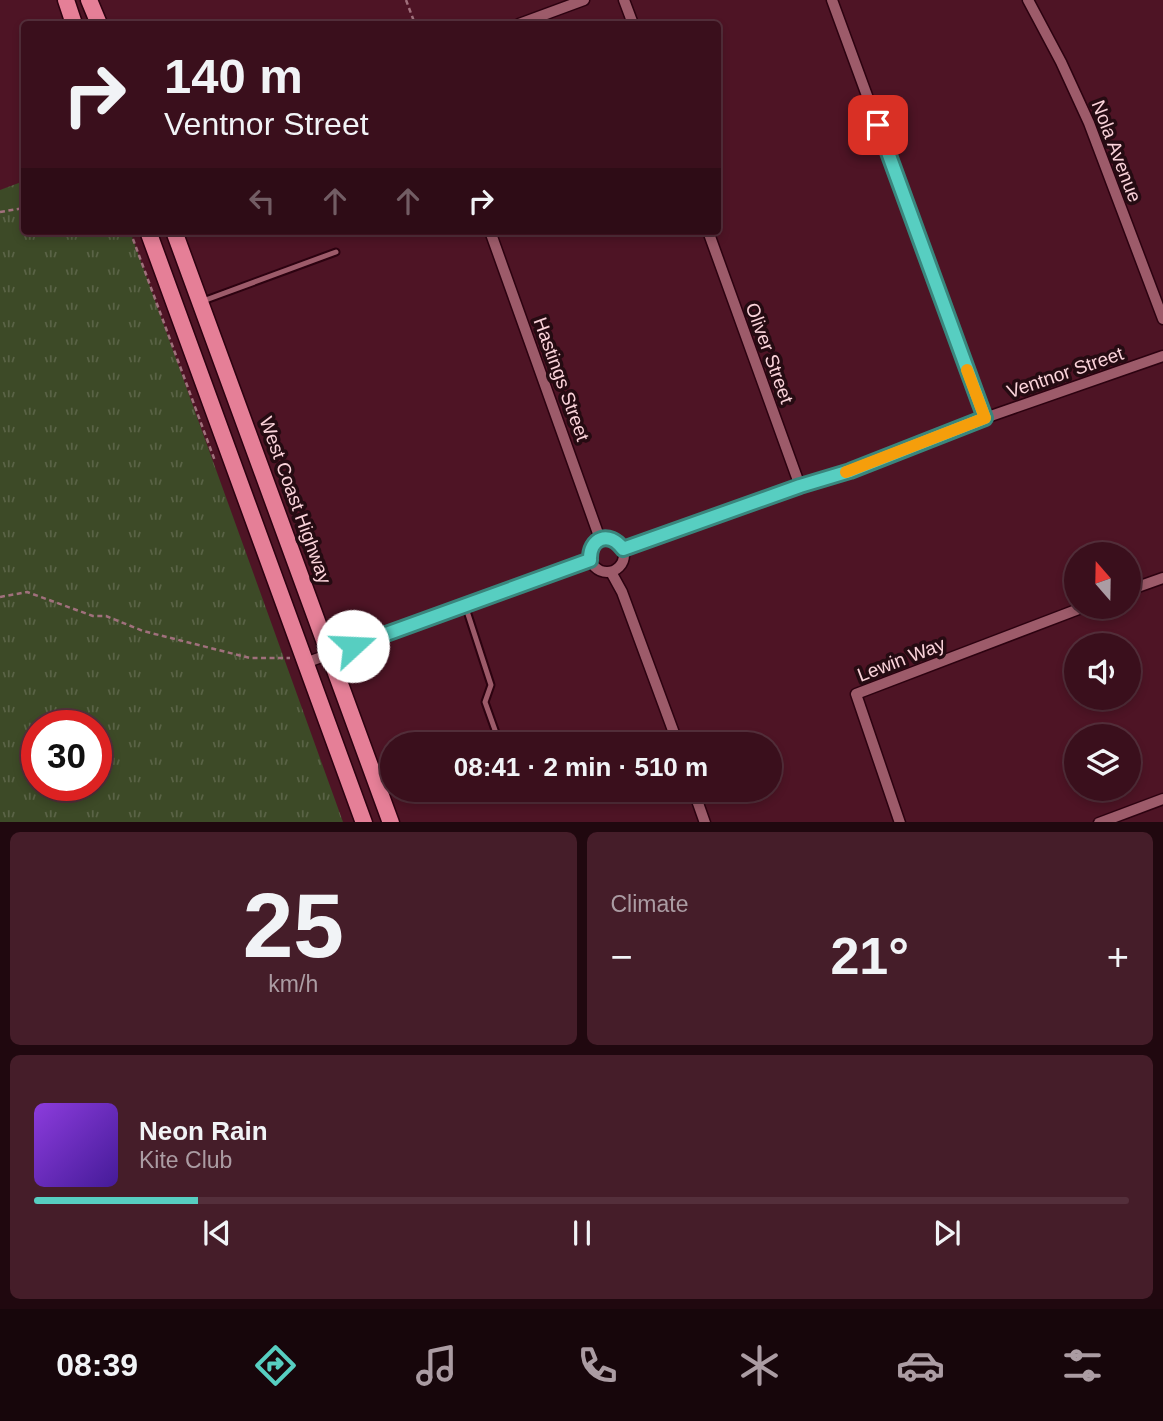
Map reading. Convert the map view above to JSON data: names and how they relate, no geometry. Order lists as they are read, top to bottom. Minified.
{"streets":{"highway":["West Coast Highway"],"street":["Nola Avenue","Oliver Street","Ventnor Street","Hastings Street","Lewin Way"]},"crossings":[["Oliver Street","Ventnor Street"],["Ventnor Street","Hastings Street"]],"north":"top","page":{"turn":["140 m","Ventnor Street"],"limit":"30","trip":"08:41 · 2 min · 510 m","tile":[["25","km/h"],"Climate"],"heat":["−","21°","+"],"song":["Neon Rain","Kite Club"],"tabs":"08:39"}}
